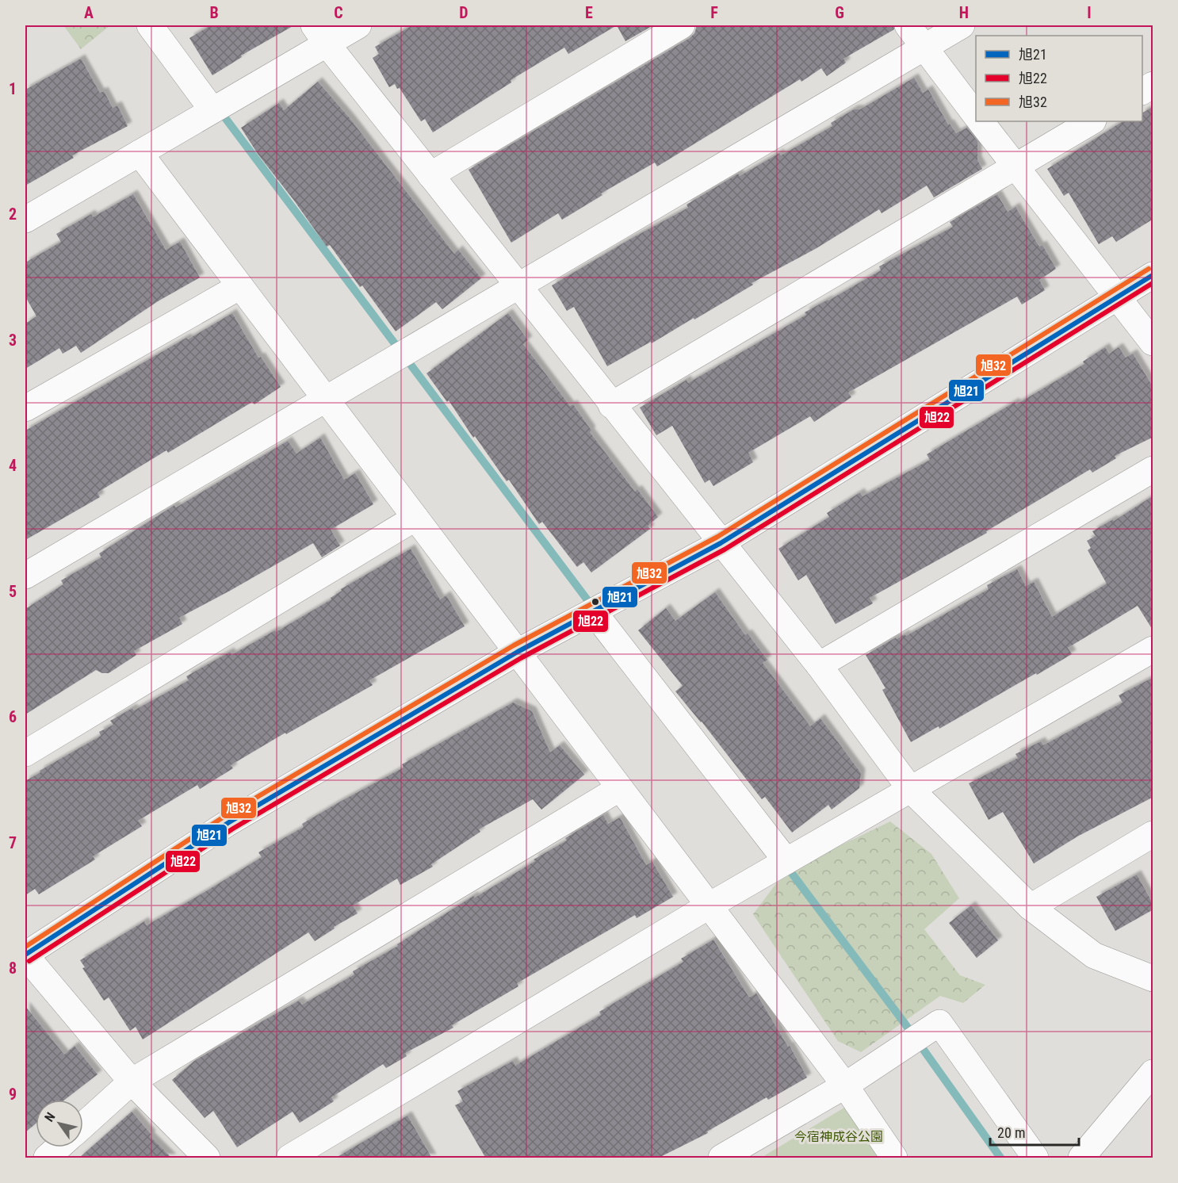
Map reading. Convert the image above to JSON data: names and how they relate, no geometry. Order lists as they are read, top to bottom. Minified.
{"parks":["今宿神成谷公園"],"lines":["transit line 旭32","transit line 旭21","transit line 旭22"],"legend":["旭21","旭22","旭32"],"scale_bar":"20 m","north":"top left","grid":{"columns":["A","B","C","D","E","F","G","H","I"],"rows":["1","2","3","4","5","6","7","8","9"]}}
